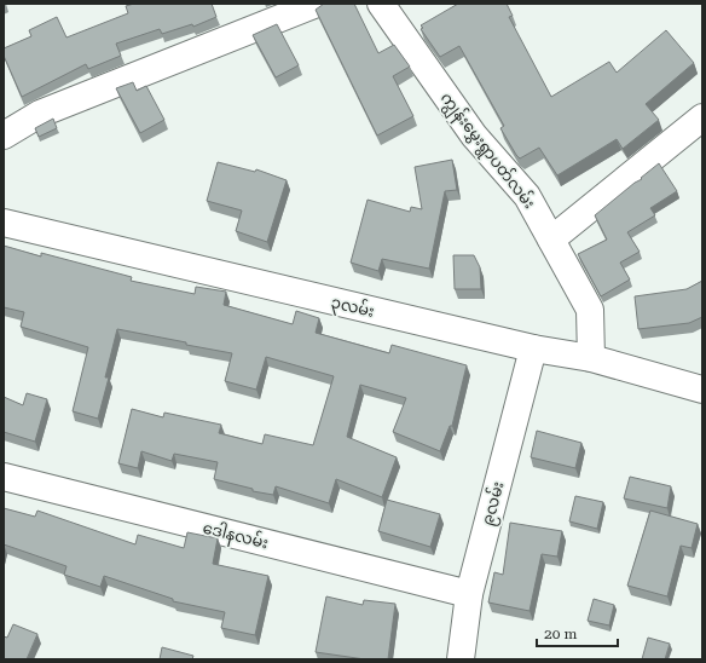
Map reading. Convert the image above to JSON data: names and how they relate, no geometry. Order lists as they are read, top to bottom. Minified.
{"streets":{"street":["ကျွန်းမွှေးရွာပတ်လမ်း","၃လမ်း","၉လမ်း","ဒေါနလမ်း"]},"crossings":[["ကျွန်းမွှေးရွာပတ်လမ်း","၃လမ်း"],["၃လမ်း","၉လမ်း"],["၉လမ်း","ဒေါနလမ်း"]],"scale_bar":"20 m"}
